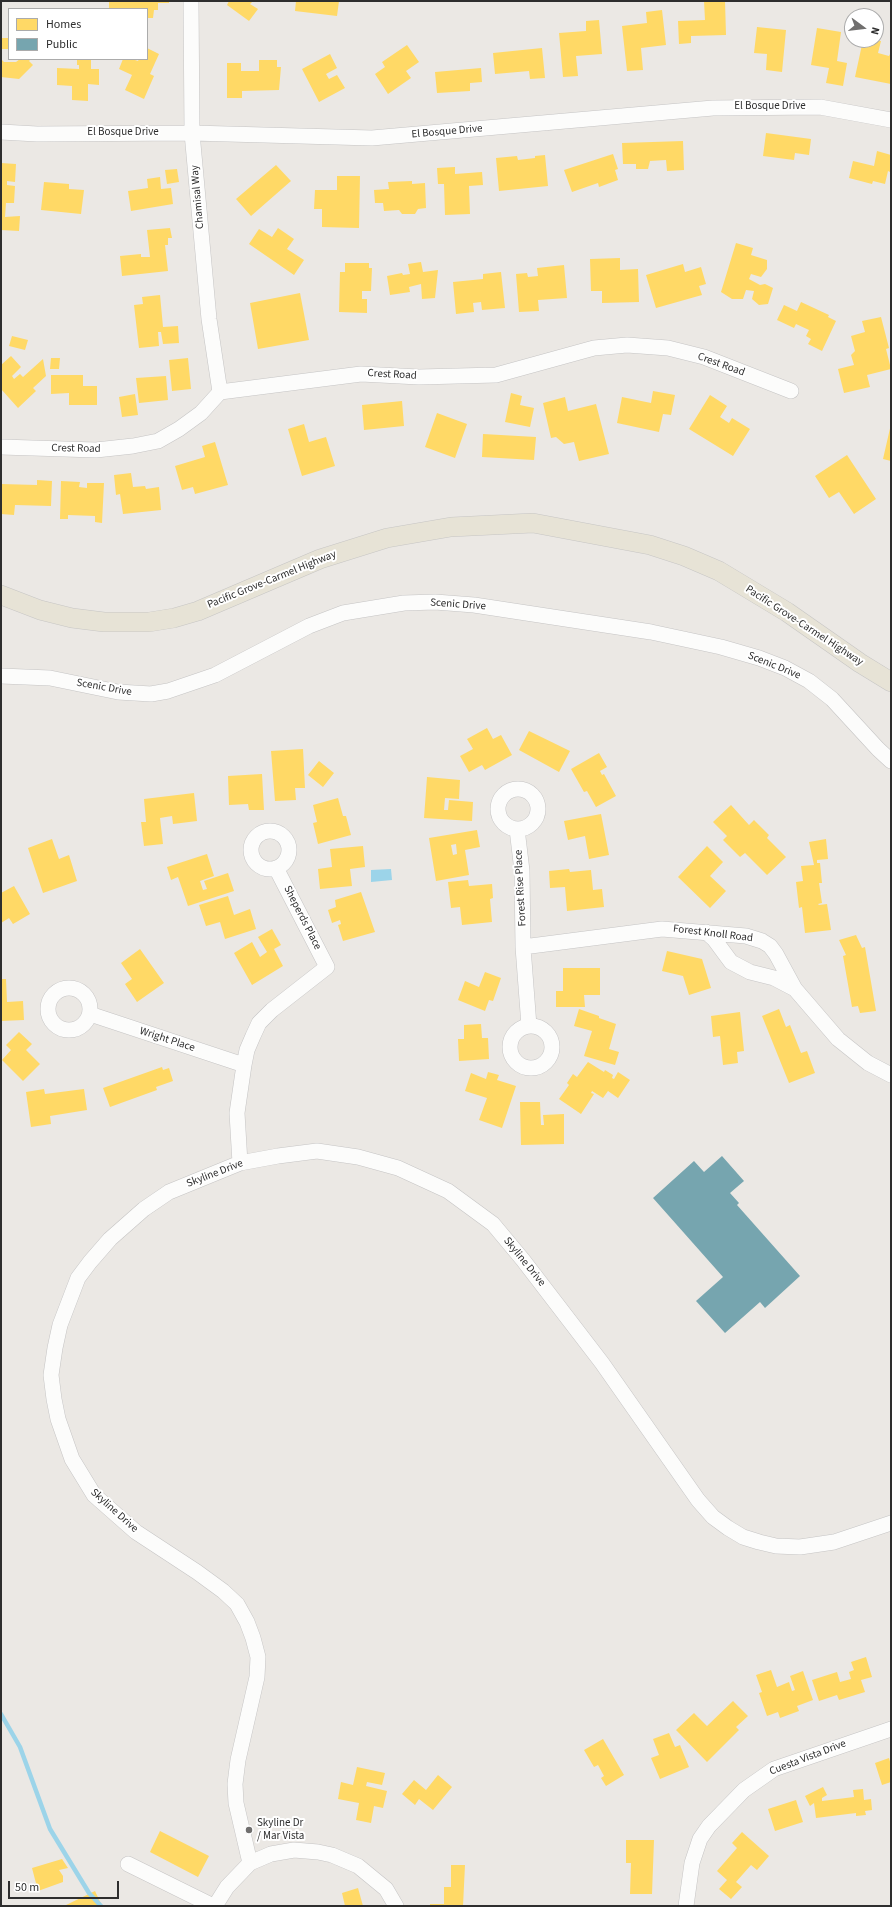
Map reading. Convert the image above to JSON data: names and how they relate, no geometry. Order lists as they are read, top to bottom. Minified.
{"streets":{"main road":["Pacific Grove-Carmel Highway"],"street":["El Bosque Drive","Chamisal Way","Crest Road","Scenic Drive","Forest Rise Place","Sheperds Place","Forest Knoll Road","Wright Place","Skyline Drive","Cuesta Vista Drive"]},"crossings":[["El Bosque Drive","Chamisal Way"],["Chamisal Way","Crest Road"],["Forest Rise Place","Forest Knoll Road"],["Sheperds Place","Wright Place"]],"places":["Skyline Dr / Mar Vista"],"legend":["Homes","Public"],"scale_bar":"50 m","north":"right"}
